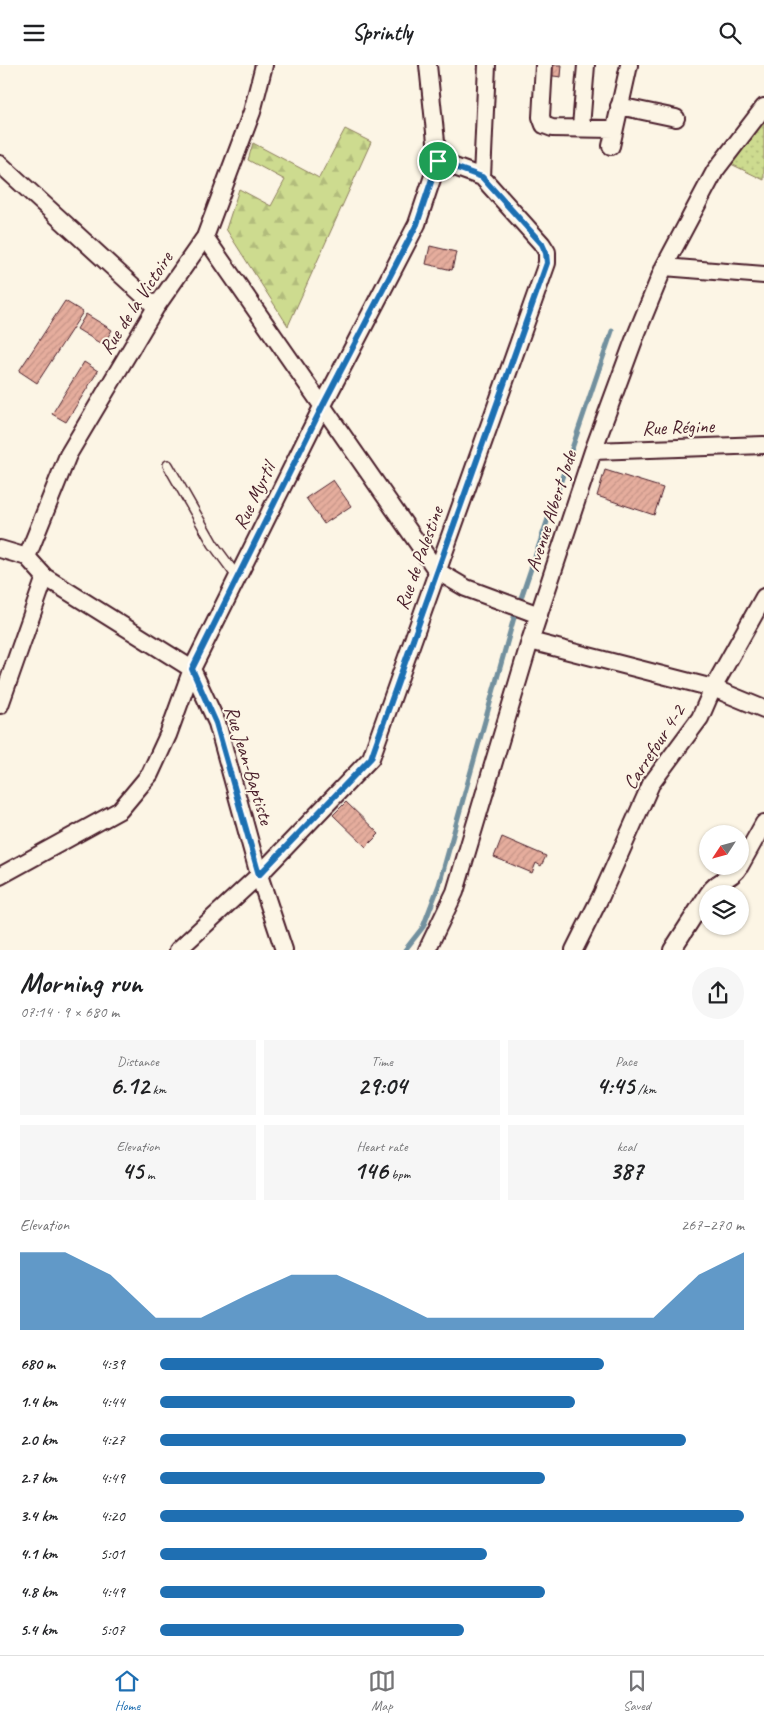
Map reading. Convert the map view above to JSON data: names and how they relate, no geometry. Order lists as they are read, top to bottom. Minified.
{"streets":{"street":["Rue de la Victoire","Rue Régine","Rue Myrtil","Avenue Albert Jode","Rue de Palestine","Carrefour 4-2","Rue Jean-Baptiste"]},"crossings":[["Rue Régine","Avenue Albert Jode"],["Rue Myrtil","Rue de Palestine"],["Rue Myrtil","Rue Jean-Baptiste"],["Rue de Palestine","Rue Jean-Baptiste"]],"north":"bottom left","page":{"header":"Sprintly","heading":["Morning run","07:14 · 9 × 680 m"],"stats":[["Distance","6.12 km"],["Time","29:04"],["Pace","4:45 /km"],["Elevation","45 m"],["Heart rate","146 bpm"],["kcal","387"]],"chart":["Elevation","267–270 m"],"list":[{"name":"680 m","note":"4:39"},{"name":"1.4 km","note":"4:44"},{"name":"2.0 km","note":"4:27"},{"name":"2.7 km","note":"4:49"},{"name":"3.4 km","note":"4:20"},{"name":"4.1 km","note":"5:01"},{"name":"4.8 km","note":"4:49"},{"name":"5.4 km","note":"5:07"}],"tabs":["Home","Map","Saved"]}}
